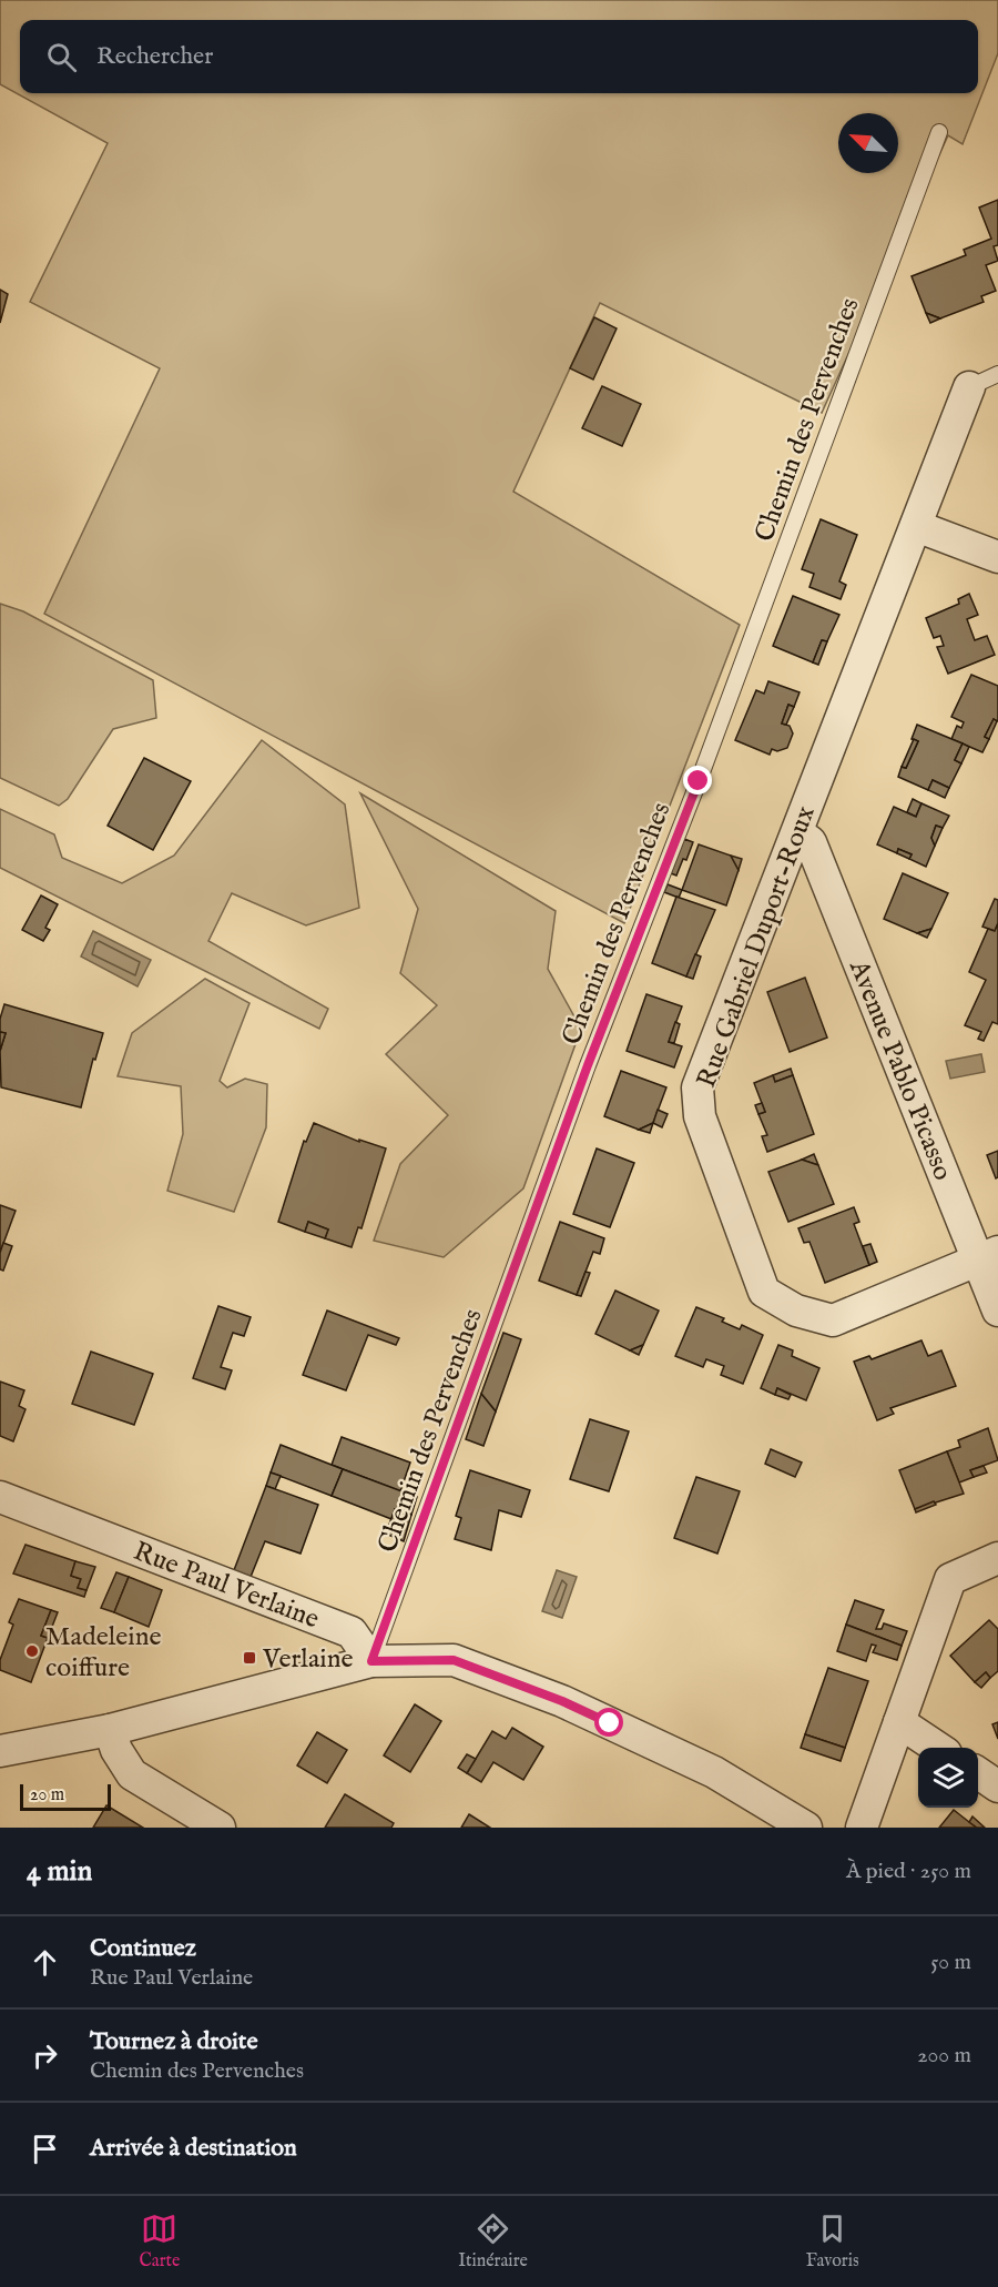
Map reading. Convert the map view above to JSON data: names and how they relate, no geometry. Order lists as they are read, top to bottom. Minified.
{"streets":{"street":["Rue Gabriel Duport-Roux","Avenue Pablo Picasso","Rue Paul Verlaine"],"lane":["Chemin des Pervenches"]},"crossings":[["Chemin des Pervenches","Rue Paul Verlaine"],["Rue Gabriel Duport-Roux","Avenue Pablo Picasso"]],"places":{"other":["Madeleine coiffure"],"transit":["Verlaine"]},"scale_bar":"20 m","north":"top left","page":{"search":"Rechercher","scale":"20 m","heading":["4 min","À pied · 250 m"],"list":[["Continuez","Rue Paul Verlaine","50 m"],["Tournez à droite","Chemin des Pervenches","200 m"],"Arrivée à destination"],"nav":["Carte","Itinéraire","Favoris"]}}
